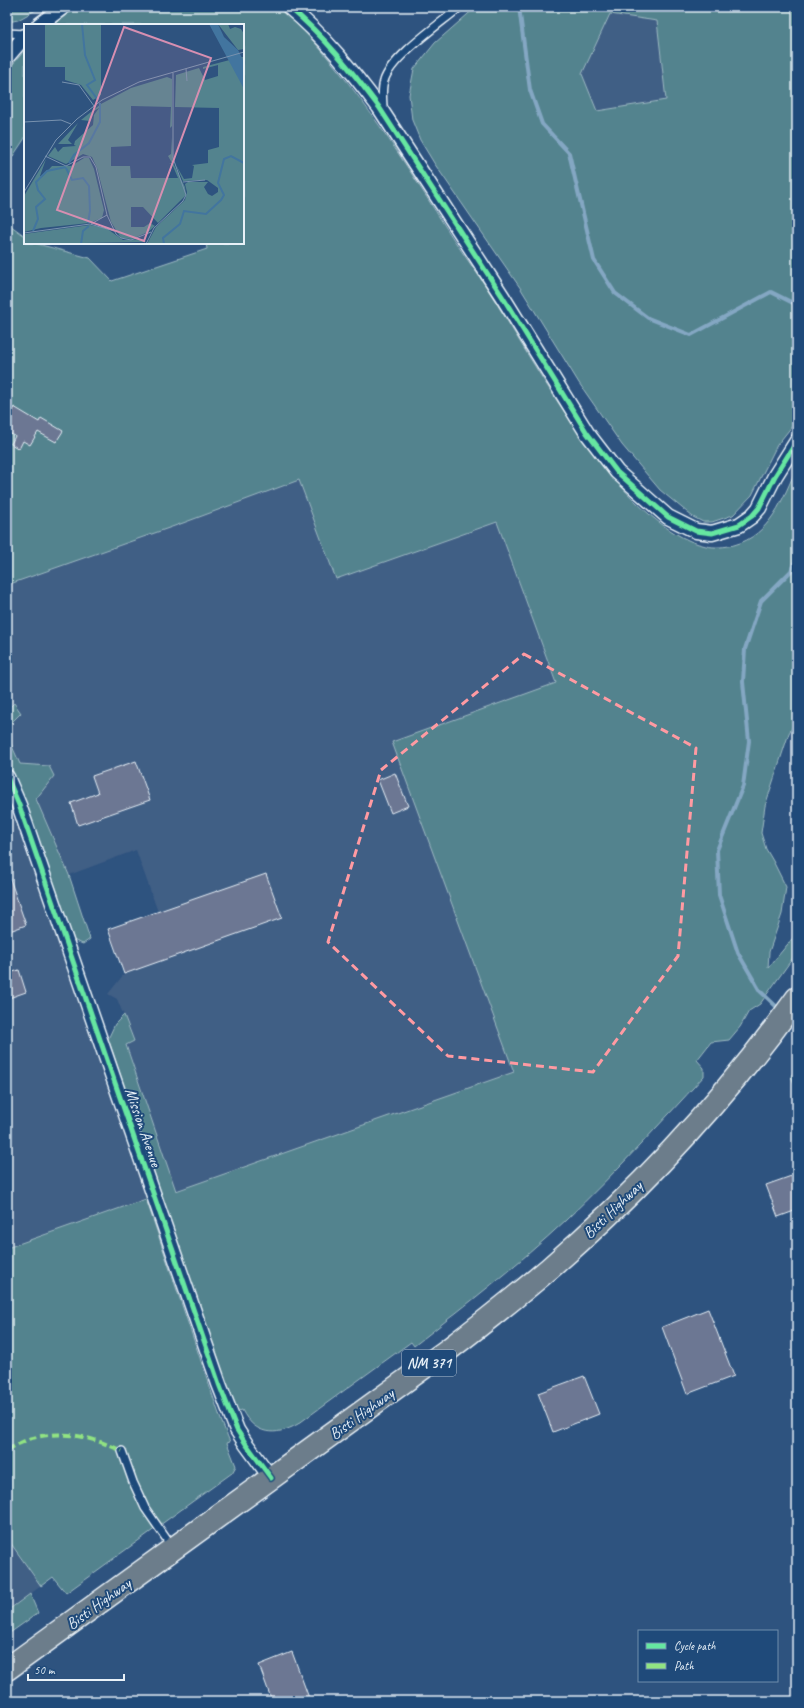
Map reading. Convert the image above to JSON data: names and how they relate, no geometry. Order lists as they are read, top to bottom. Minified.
{"streets":{"main road":["Bisti Highway","NM 371"],"street":["Mission Avenue"]},"crossings":[["Mission Avenue","Bisti Highway"]],"legend":["Cycle path","Path"],"scale_bar":"50 m"}
